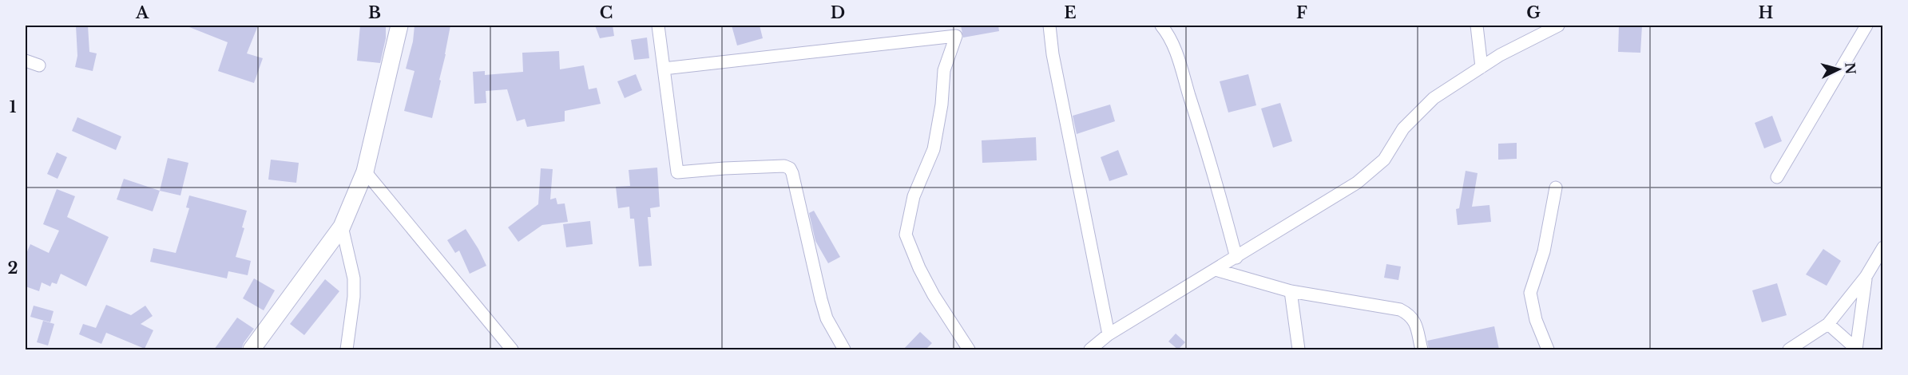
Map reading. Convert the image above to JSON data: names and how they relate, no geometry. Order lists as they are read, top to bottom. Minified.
{"north":"right","grid":{"columns":["A","B","C","D","E","F","G","H"],"rows":["1","2"]}}
